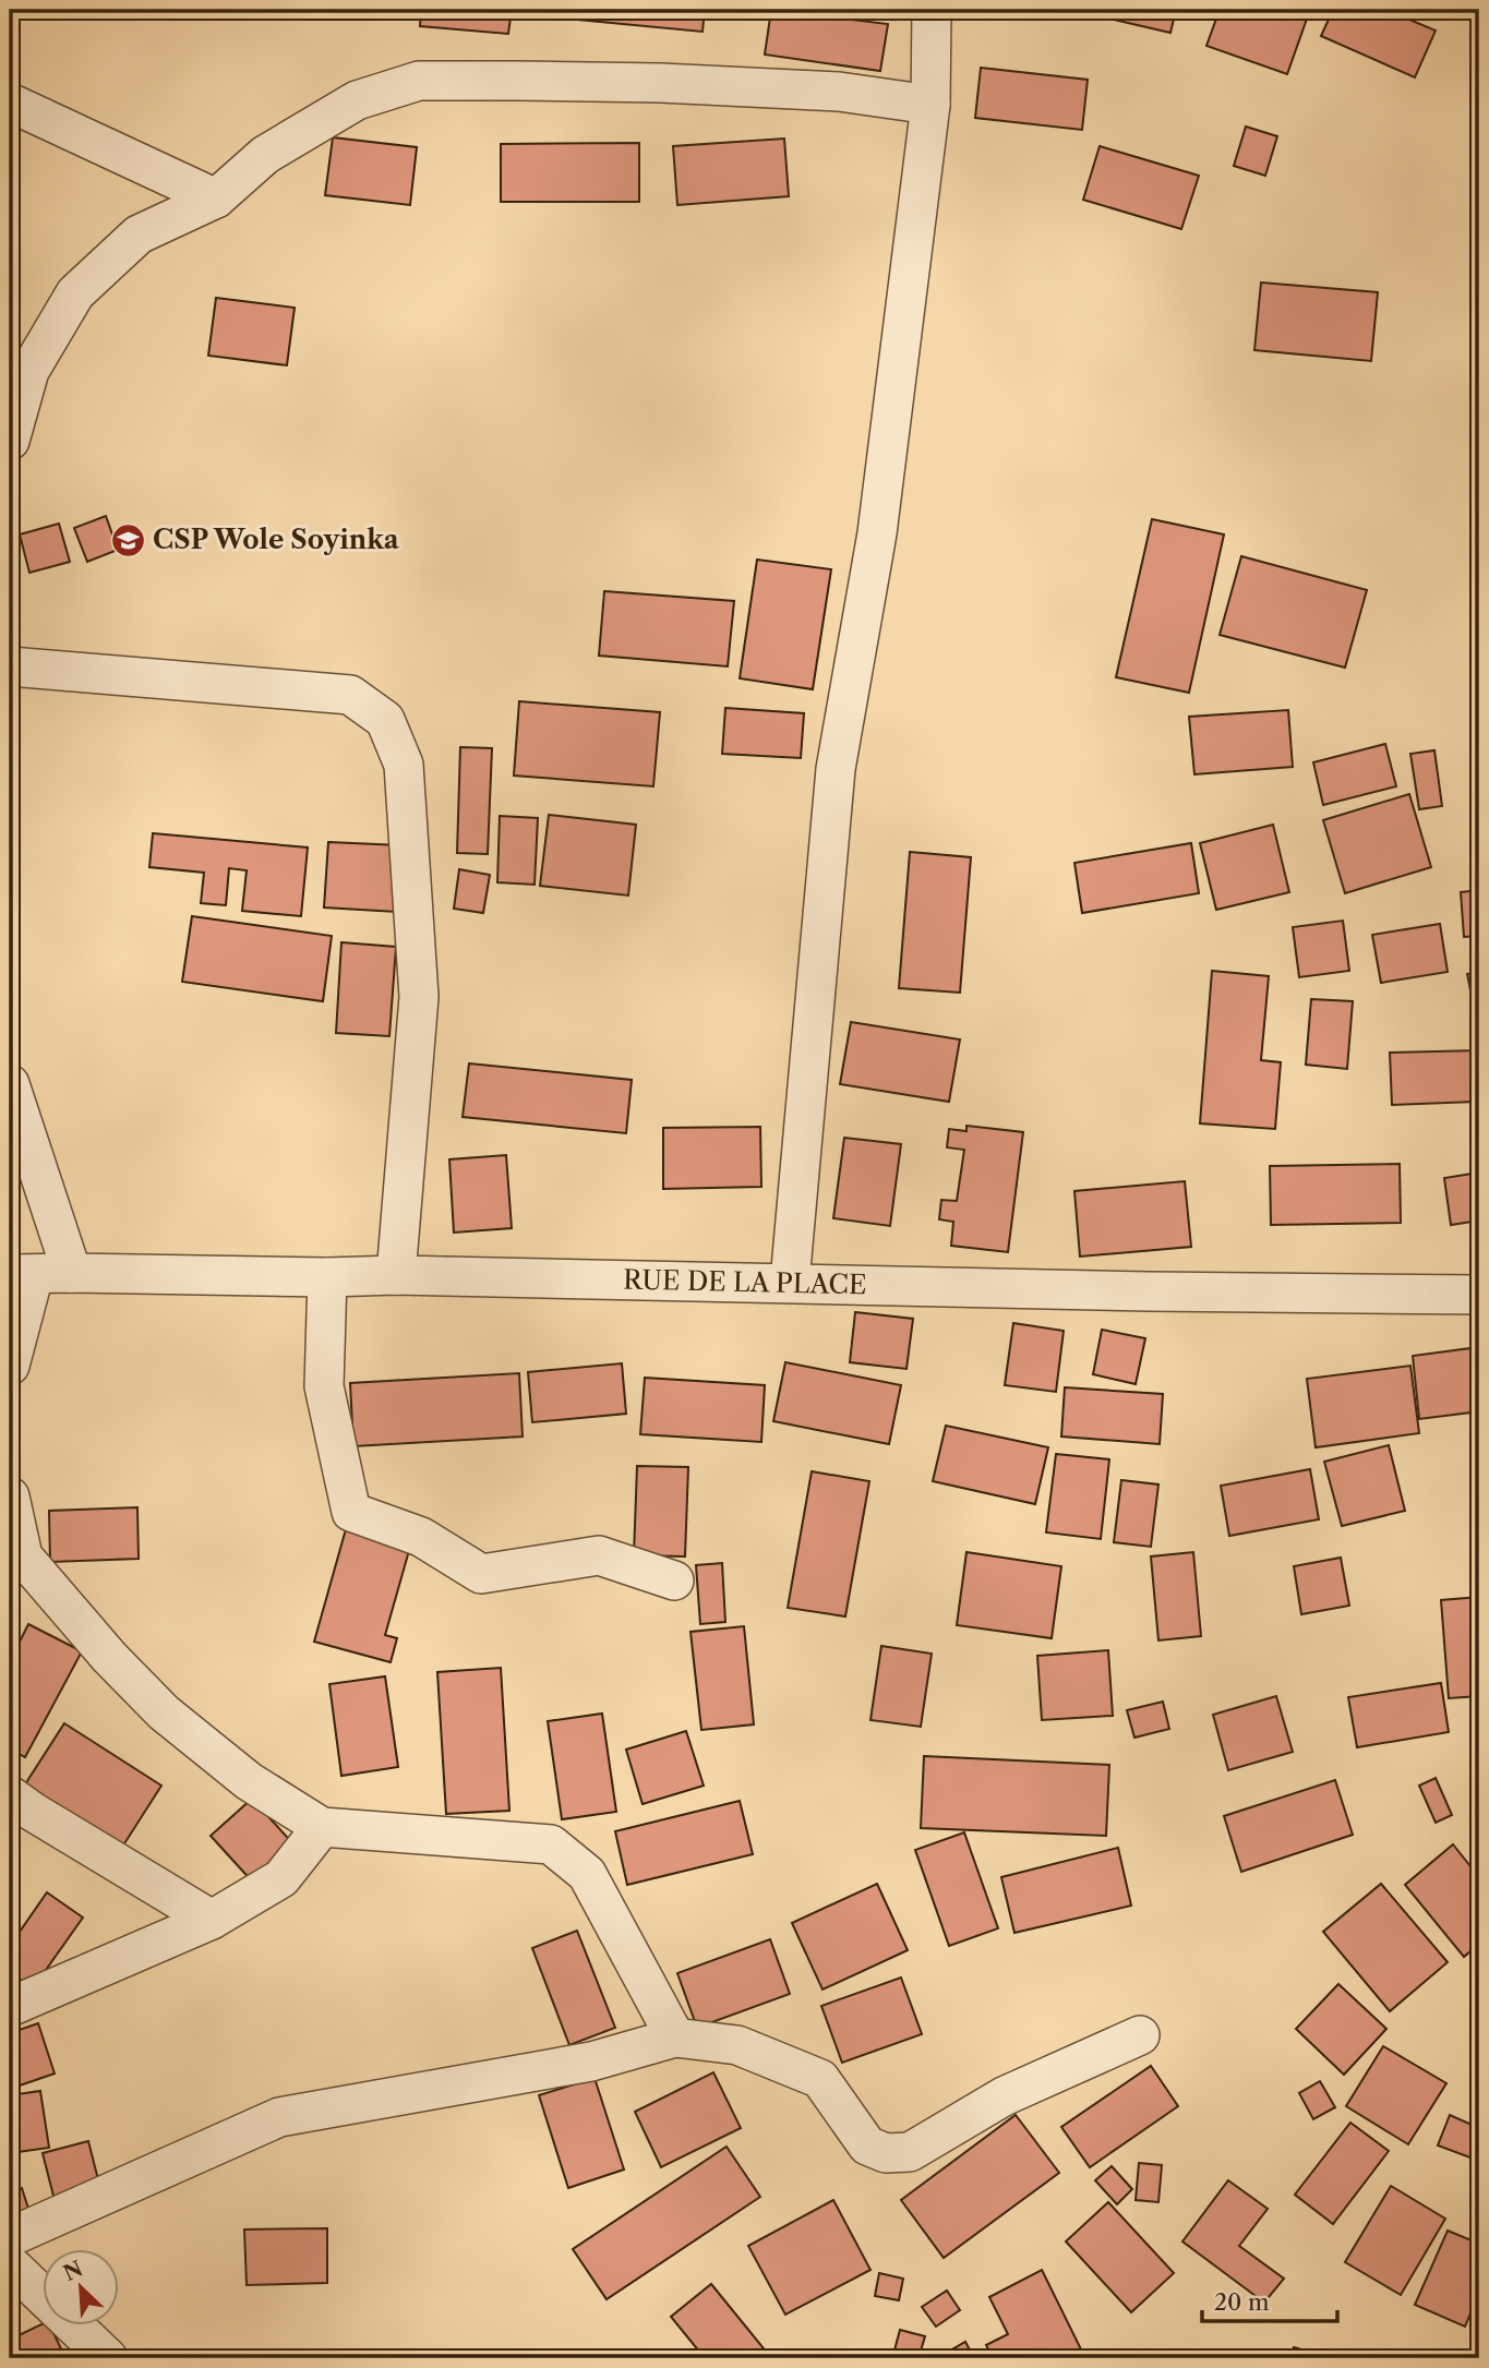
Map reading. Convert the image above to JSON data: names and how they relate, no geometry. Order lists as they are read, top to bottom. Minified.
{"streets":{"street":["RUE DE LA PLACE"]},"places":{"school or university":["CSP Wole Soyinka"]},"scale_bar":"20 m","north":"top left"}
